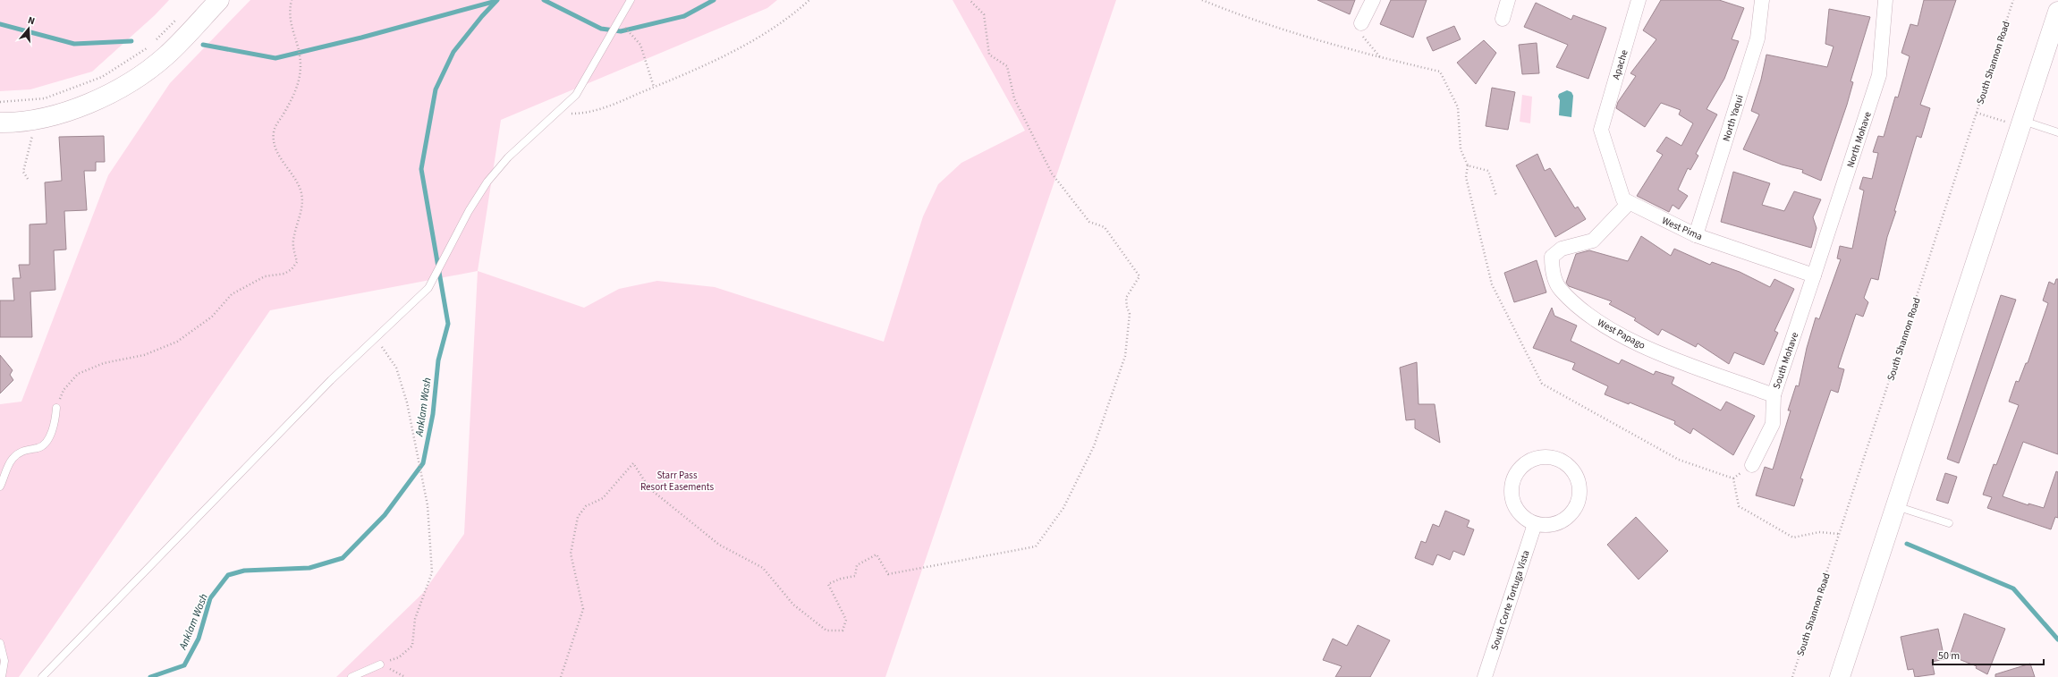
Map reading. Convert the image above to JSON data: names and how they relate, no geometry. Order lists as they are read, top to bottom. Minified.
{"streets":{"street":["Apache","North Yaqui","North Mohave","West Pima","West Papago","South Mohave","South Corte Tortuga Vista"],"path":["South Shannon Road"]},"crossings":[["Apache","West Pima"],["Apache","West Papago"],["North Yaqui","West Pima"],["North Mohave","West Pima"],["North Mohave","South Mohave"],["West Pima","West Papago"],["West Pima","South Mohave"],["West Papago","South Mohave"]],"water":["Anklam Wash"],"parks":["Starr Pass Resort Easements"],"scale_bar":"50 m","north":"top"}
